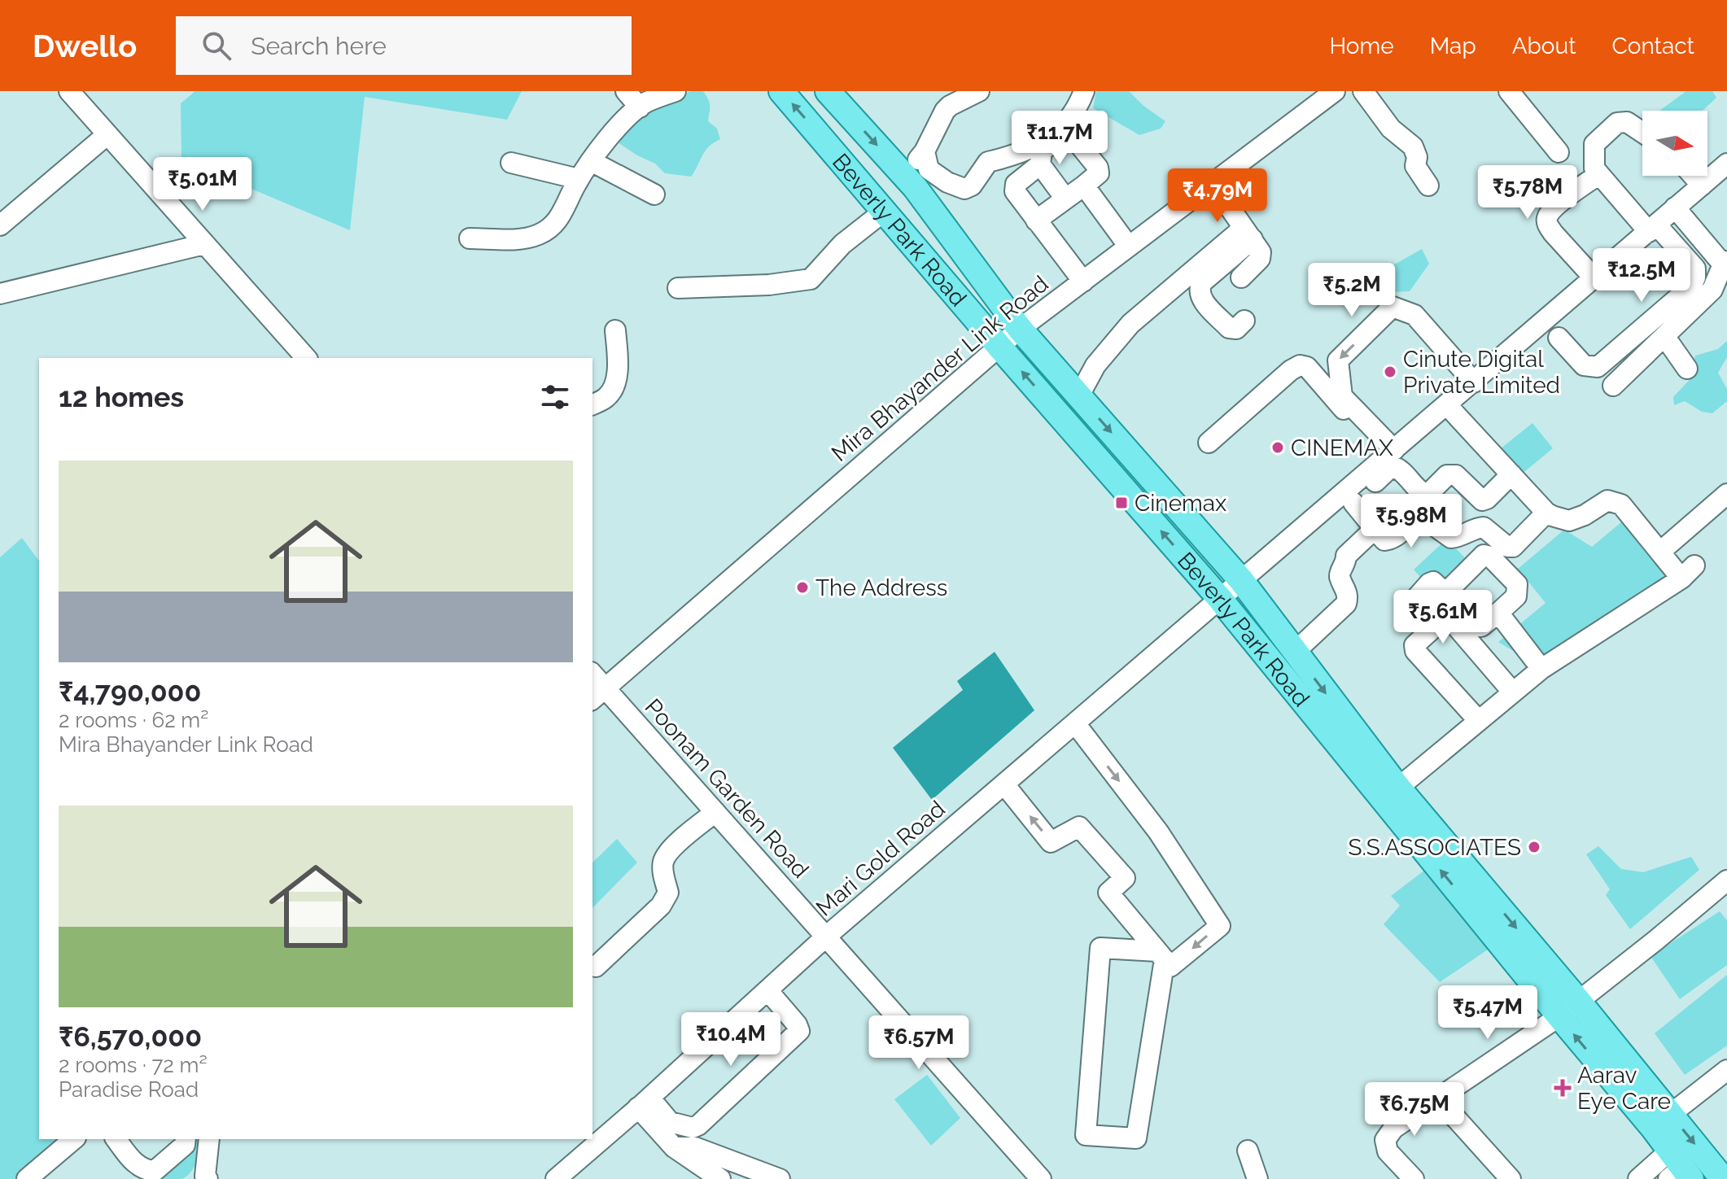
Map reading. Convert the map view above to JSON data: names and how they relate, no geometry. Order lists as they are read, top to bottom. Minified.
{"streets":{"main road":["Beverly Park Road"],"street":["Mira Bhayander Link Road","Poonam Garden Road","Mari Gold Road"]},"crossings":[["Beverly Park Road","Mira Bhayander Link Road"],["Beverly Park Road","Mari Gold Road"],["Mira Bhayander Link Road","Poonam Garden Road"],["Poonam Garden Road","Mari Gold Road"]],"places":{"other":["Cinute Digital Private Limited","CINEMAX","The Address","S.S.ASSOCIATES"],"transit":["Cinemax"],"health":["Aarav Eye Care"]},"north":"right","page":{"header":"Dwello","search":"Search here","nav":["Home","Map","About","Contact"],"price":["₹11.7M","₹5.01M","₹5.78M","₹4.79M","₹12.5M","₹5.2M","₹5.98M","₹5.61M","₹5.47M","₹10.4M","₹6.57M","₹6.75M"],"heading":"12 homes","list":[{"name":"₹4,790,000","note":"2 rooms · 62 m² · Mira Bhayander Link Road"},{"name":"₹6,570,000","note":"2 rooms · 72 m² · Paradise Road"}]}}
